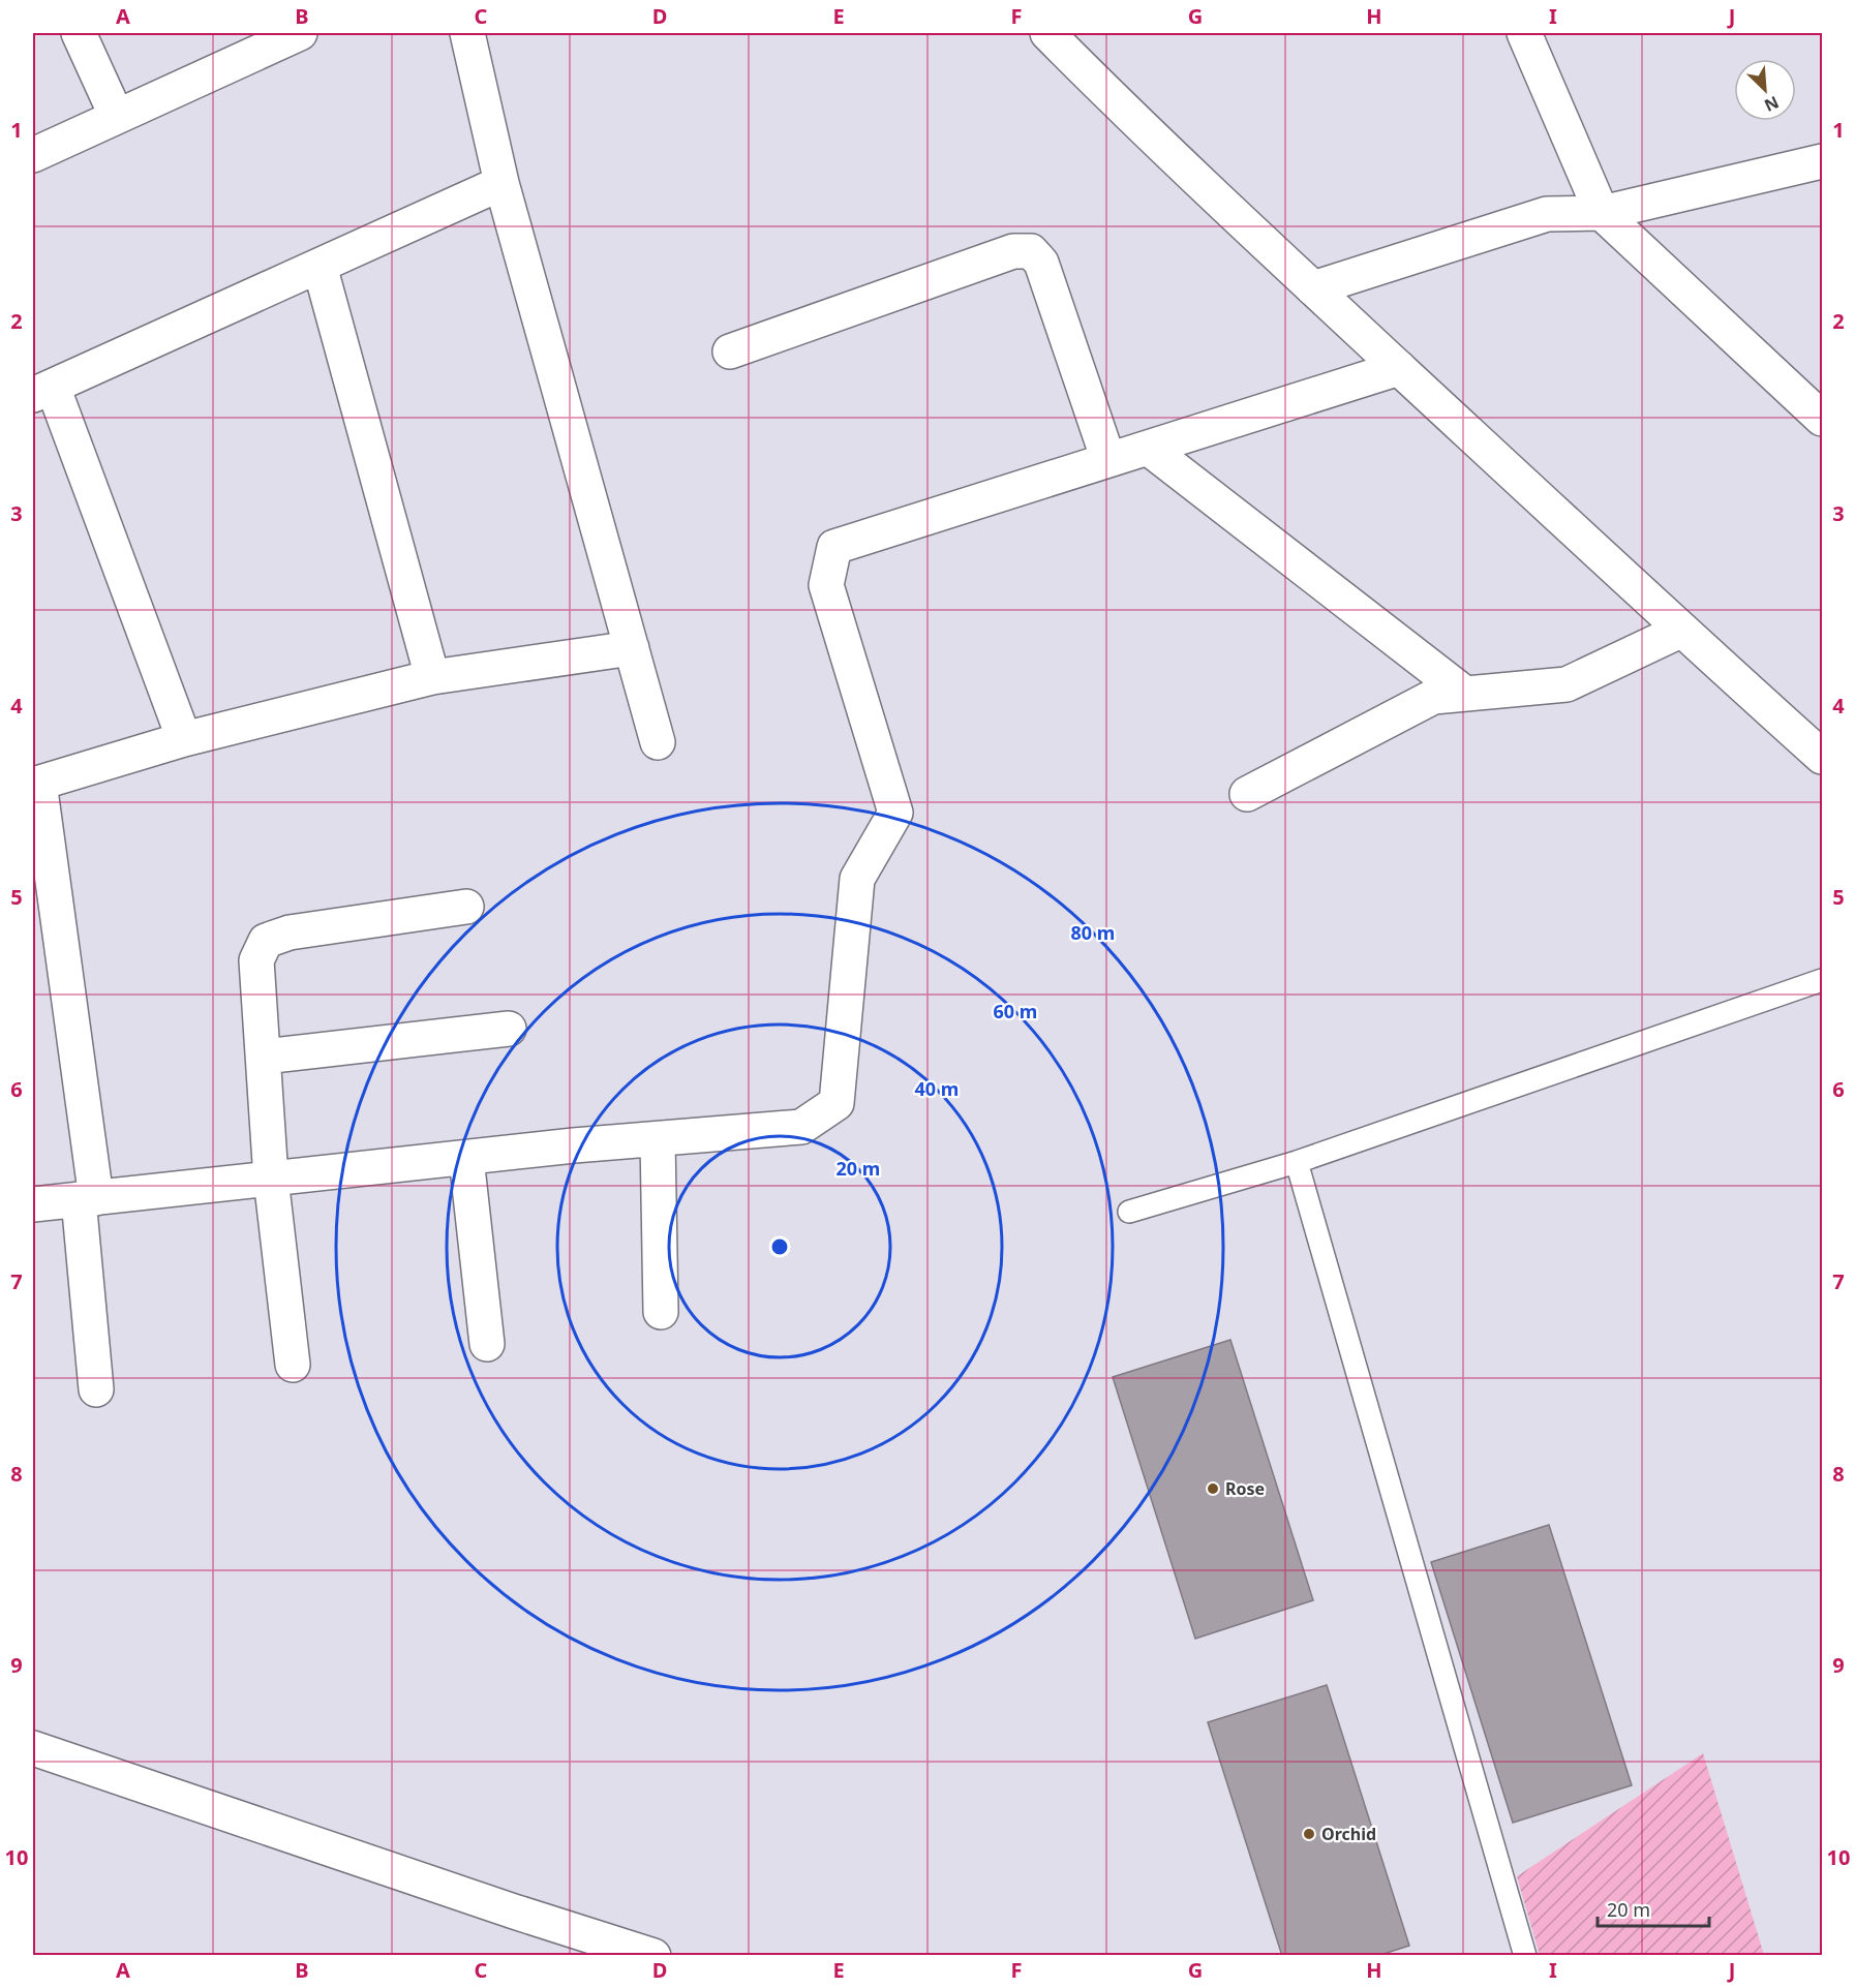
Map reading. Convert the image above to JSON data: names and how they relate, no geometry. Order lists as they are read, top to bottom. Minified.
{"places":["Rose","Orchid"],"scale_bar":"20 m","north":"bottom right","grid":{"columns":["A","B","C","D","E","F","G","H","I","J"],"rows":["1","2","3","4","5","6","7","8","9","10"]},"rings":["80 m","60 m","40 m","20 m"]}
